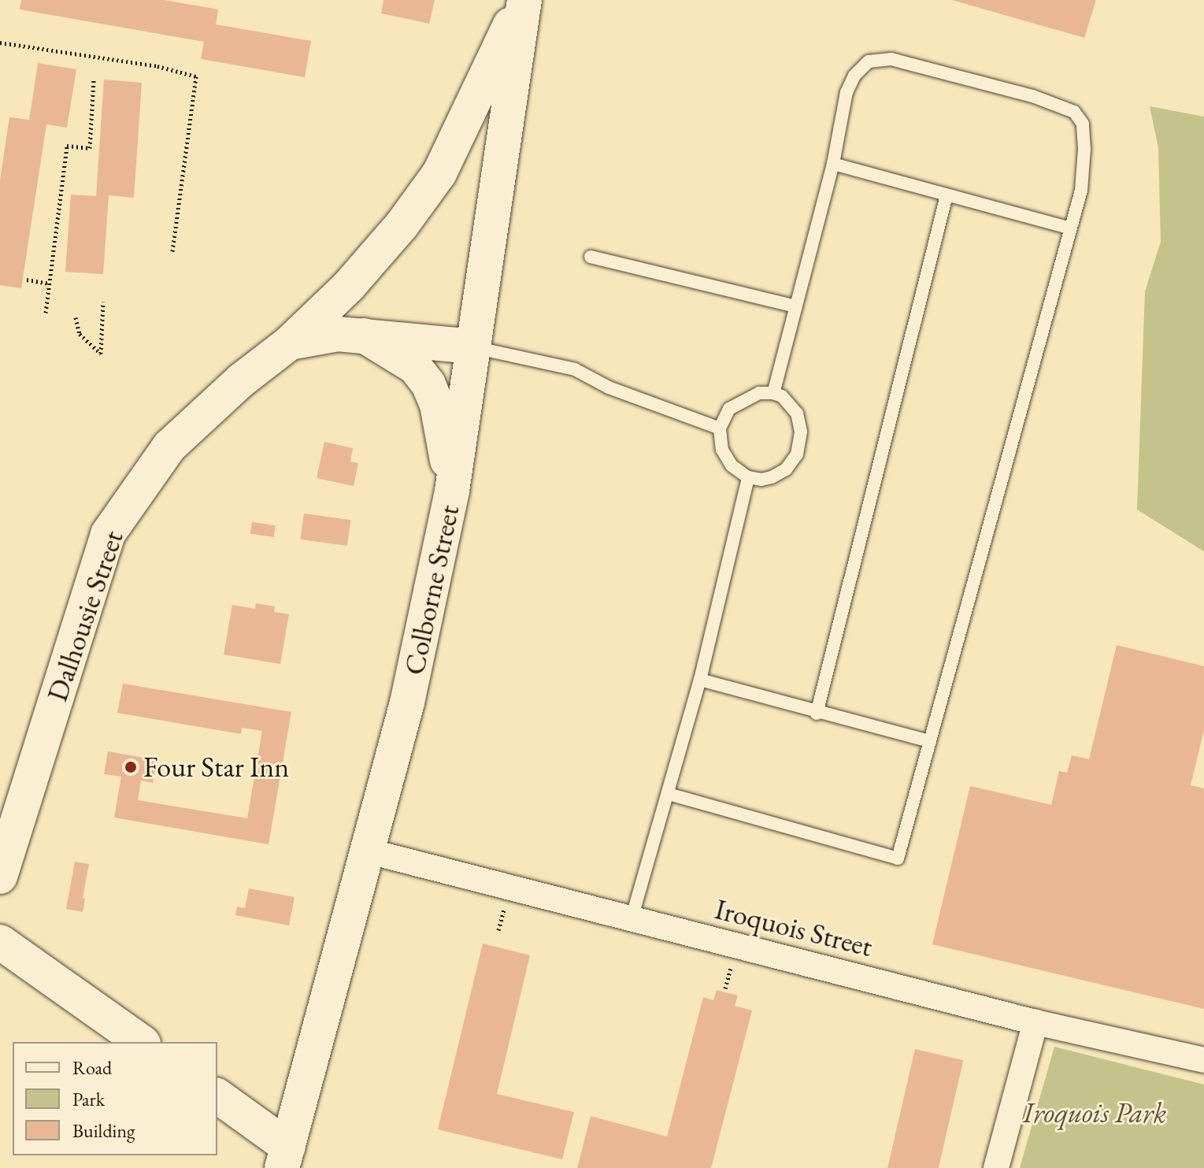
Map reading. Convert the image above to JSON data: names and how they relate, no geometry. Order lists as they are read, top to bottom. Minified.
{"streets":{"main road":["Colborne Street","Dalhousie Street"],"street":["Iroquois Street"]},"crossings":[["Colborne Street","Dalhousie Street"],["Colborne Street","Iroquois Street"]],"parks":["Iroquois Park"],"places":["Four Star Inn"],"legend":["Road","Park","Building"]}
